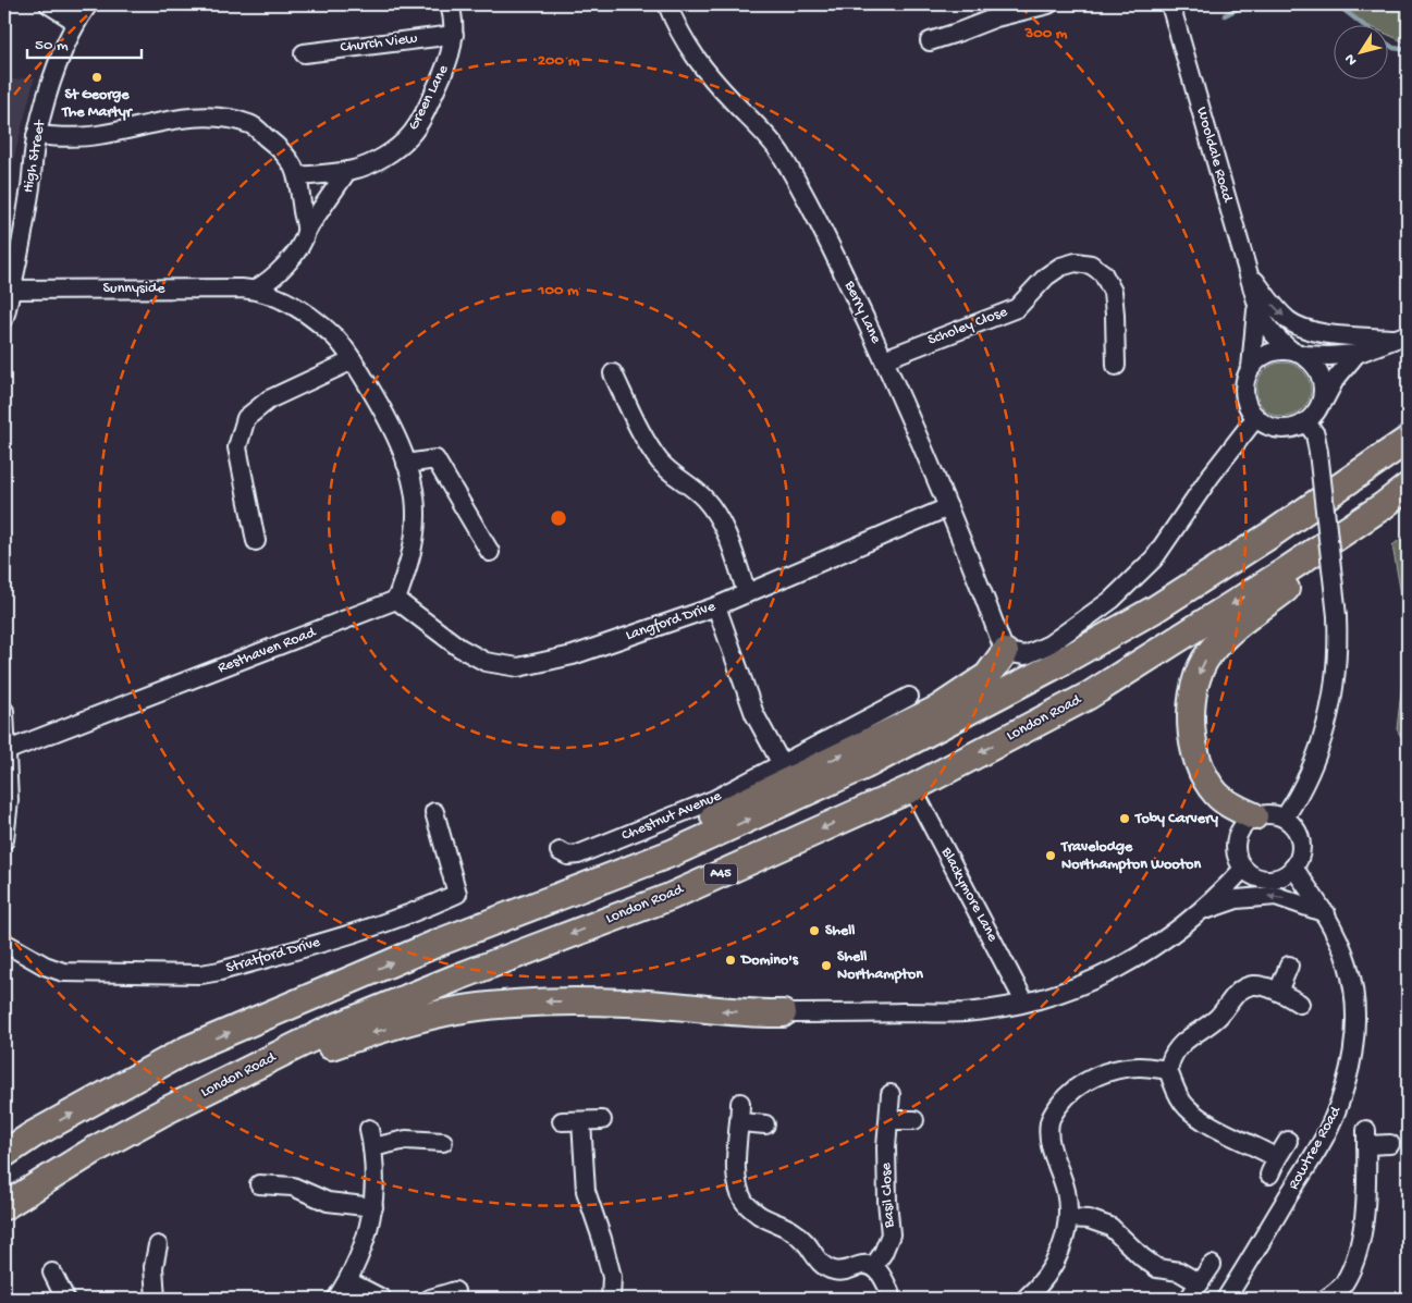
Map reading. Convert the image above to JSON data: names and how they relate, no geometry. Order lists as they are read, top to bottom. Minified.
{"streets":{"highway":["London Road","A45"],"street":["Church View","Green Lane","Wooldale Road","High Street","Sunnyside","Berry Lane","Scholey Close","Langford Drive","Resthaven Road","Chestnut Avenue","Blackymore Lane","Stratford Drive","Rowtree Road","Basil Close"]},"crossings":[["Church View","Green Lane"],["High Street","Sunnyside"],["Berry Lane","Scholey Close"],["Berry Lane","Langford Drive"],["Langford Drive","Resthaven Road"],["London Road","Blackymore Lane"]],"places":["St George The Martyr","Toby Carvery","Travelodge Northampton Wooton","Shell","Domino's","Shell Northampton"],"scale_bar":"50 m","north":"bottom left","rings":["300 m","200 m","100 m"]}
